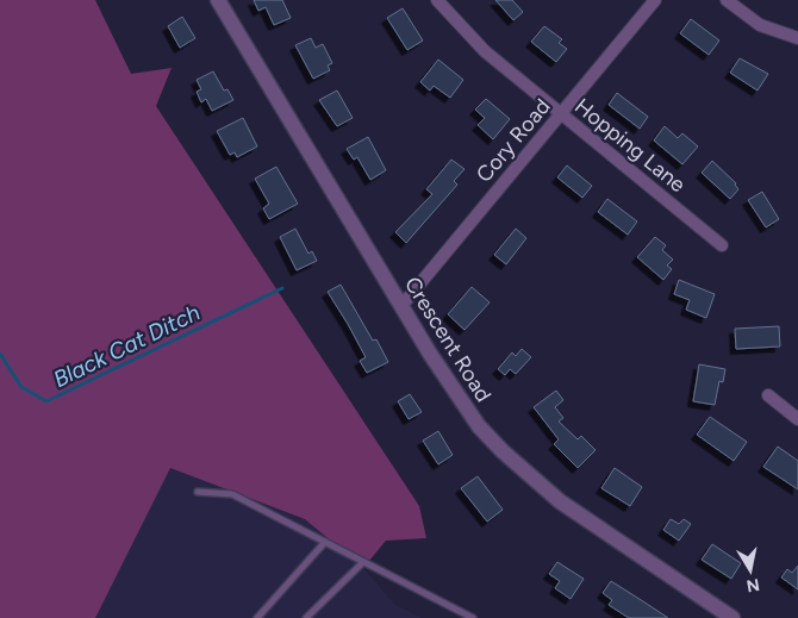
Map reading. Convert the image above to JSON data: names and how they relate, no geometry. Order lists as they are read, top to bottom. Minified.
{"streets":{"street":["Cory Road","Hopping Lane","Crescent Road"]},"crossings":[["Cory Road","Hopping Lane"],["Cory Road","Crescent Road"]],"water":["Black Cat Ditch"],"north":"bottom"}
